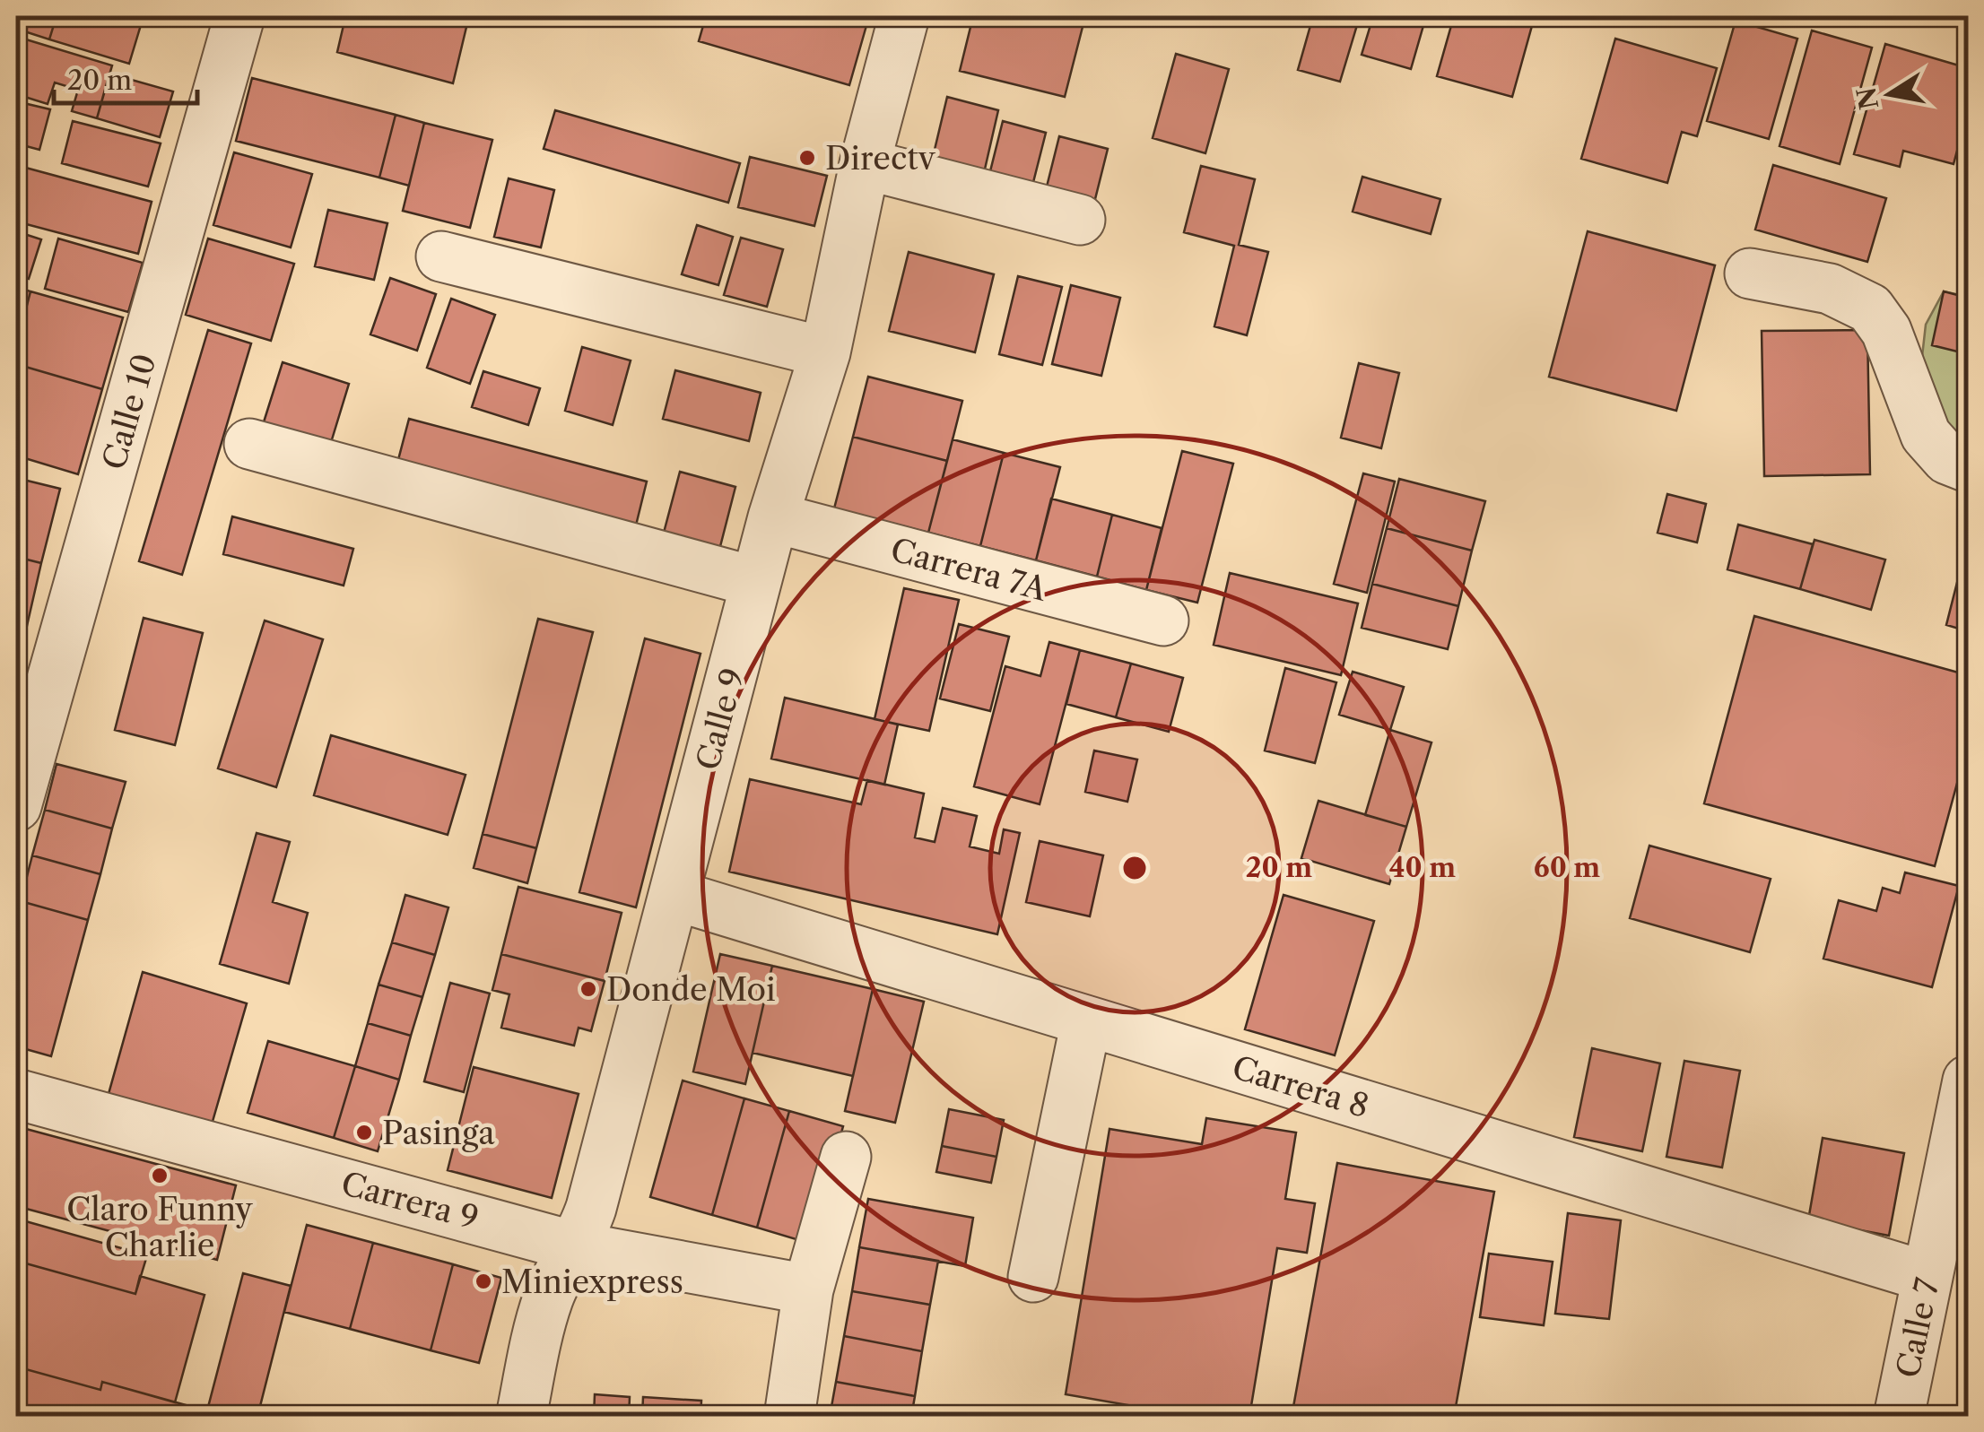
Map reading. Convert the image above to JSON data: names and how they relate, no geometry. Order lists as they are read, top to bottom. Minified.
{"streets":{"street":["Calle 10","Carrera 7A","Calle 9","Carrera 8","Carrera 9","Calle 7"]},"crossings":[["Carrera 7A","Calle 9"],["Calle 9","Carrera 8"],["Calle 9","Carrera 9"],["Carrera 8","Calle 7"]],"places":["Directv","Donde Moi","Pasinga","Claro Funny Charlie","Miniexpress"],"scale_bar":"20 m","north":"left","rings":["20 m","40 m","60 m"]}
